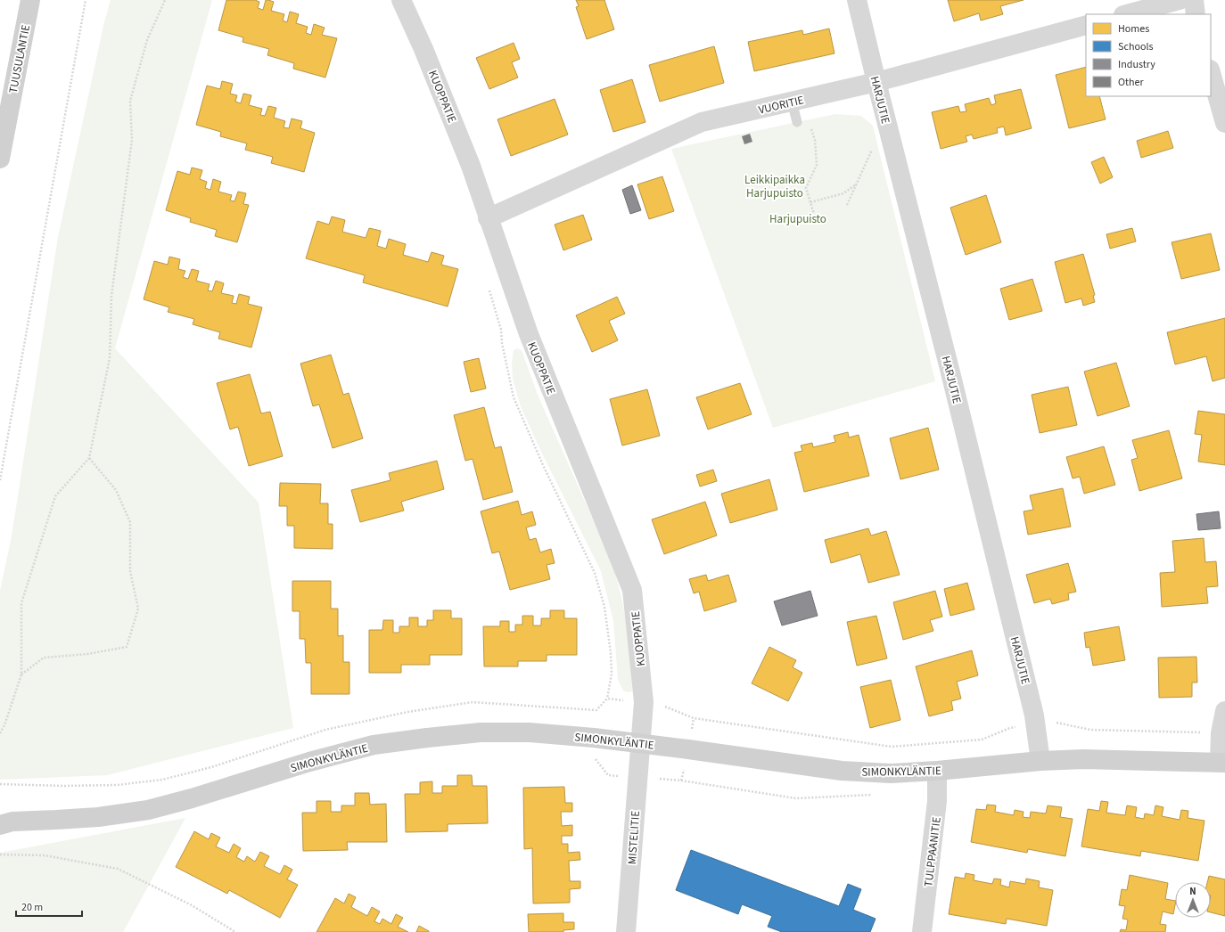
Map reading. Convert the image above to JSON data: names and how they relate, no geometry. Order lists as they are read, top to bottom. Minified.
{"streets":{"main road":["TUUSULANTIE","SIMONKYLÄNTIE"],"street":["KUOPPATIE","HARJUTIE","VUORITIE","MISTELITIE","TULPPAANITIE"]},"crossings":[["KUOPPATIE","VUORITIE"],["KUOPPATIE","SIMONKYLÄNTIE"],["KUOPPATIE","MISTELITIE"],["HARJUTIE","VUORITIE"],["HARJUTIE","SIMONKYLÄNTIE"],["SIMONKYLÄNTIE","MISTELITIE"],["SIMONKYLÄNTIE","TULPPAANITIE"]],"parks":["Leikkipaikka Harjupuisto","Harjupuisto"],"legend":["Homes","Schools","Industry","Other"],"scale_bar":"20 m","north":"top"}
